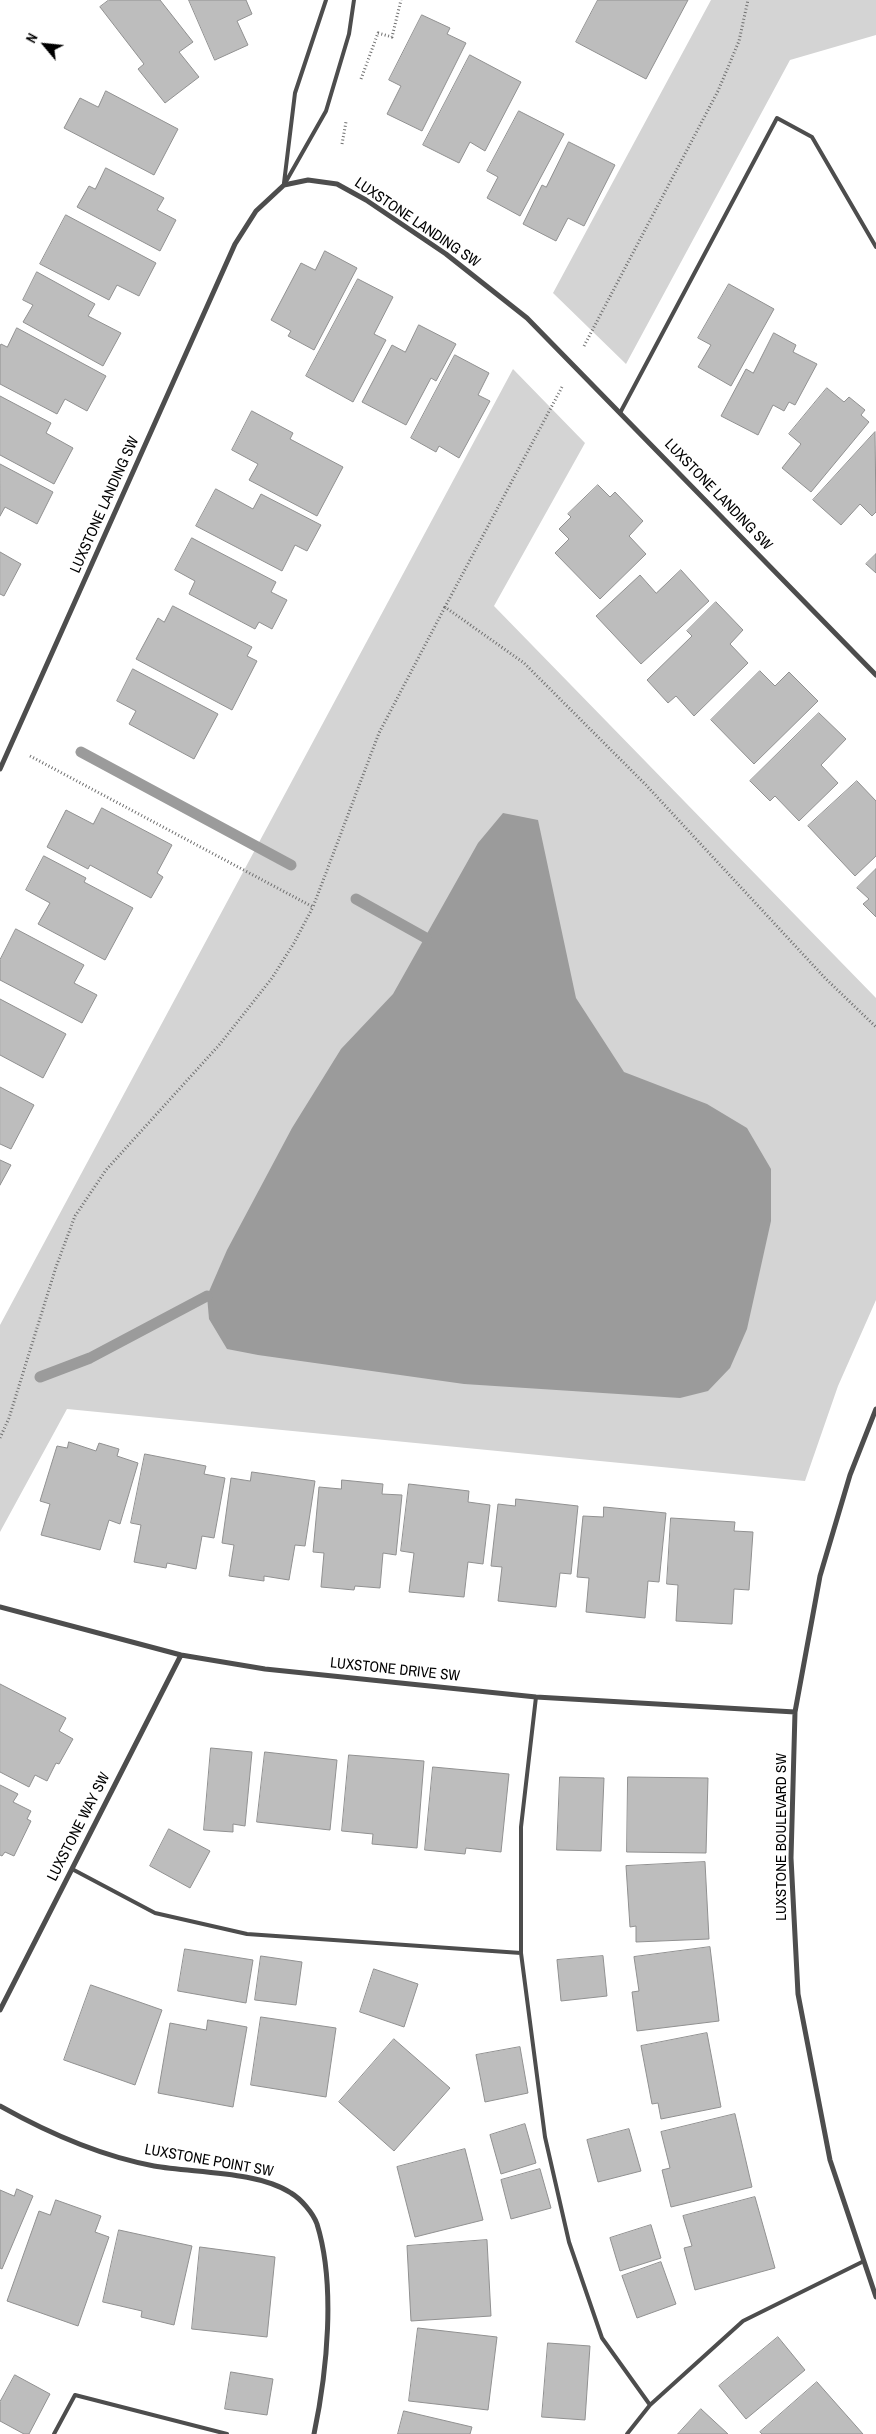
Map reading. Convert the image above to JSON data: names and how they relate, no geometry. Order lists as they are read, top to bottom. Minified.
{"streets":{"street":["LUXSTONE LANDING SW","LUXSTONE DRIVE SW","LUXSTONE WAY SW","LUXSTONE BOULEVARD SW","LUXSTONE POINT SW"]},"crossings":[["LUXSTONE DRIVE SW","LUXSTONE WAY SW"],["LUXSTONE DRIVE SW","LUXSTONE BOULEVARD SW"]],"north":"top left"}
